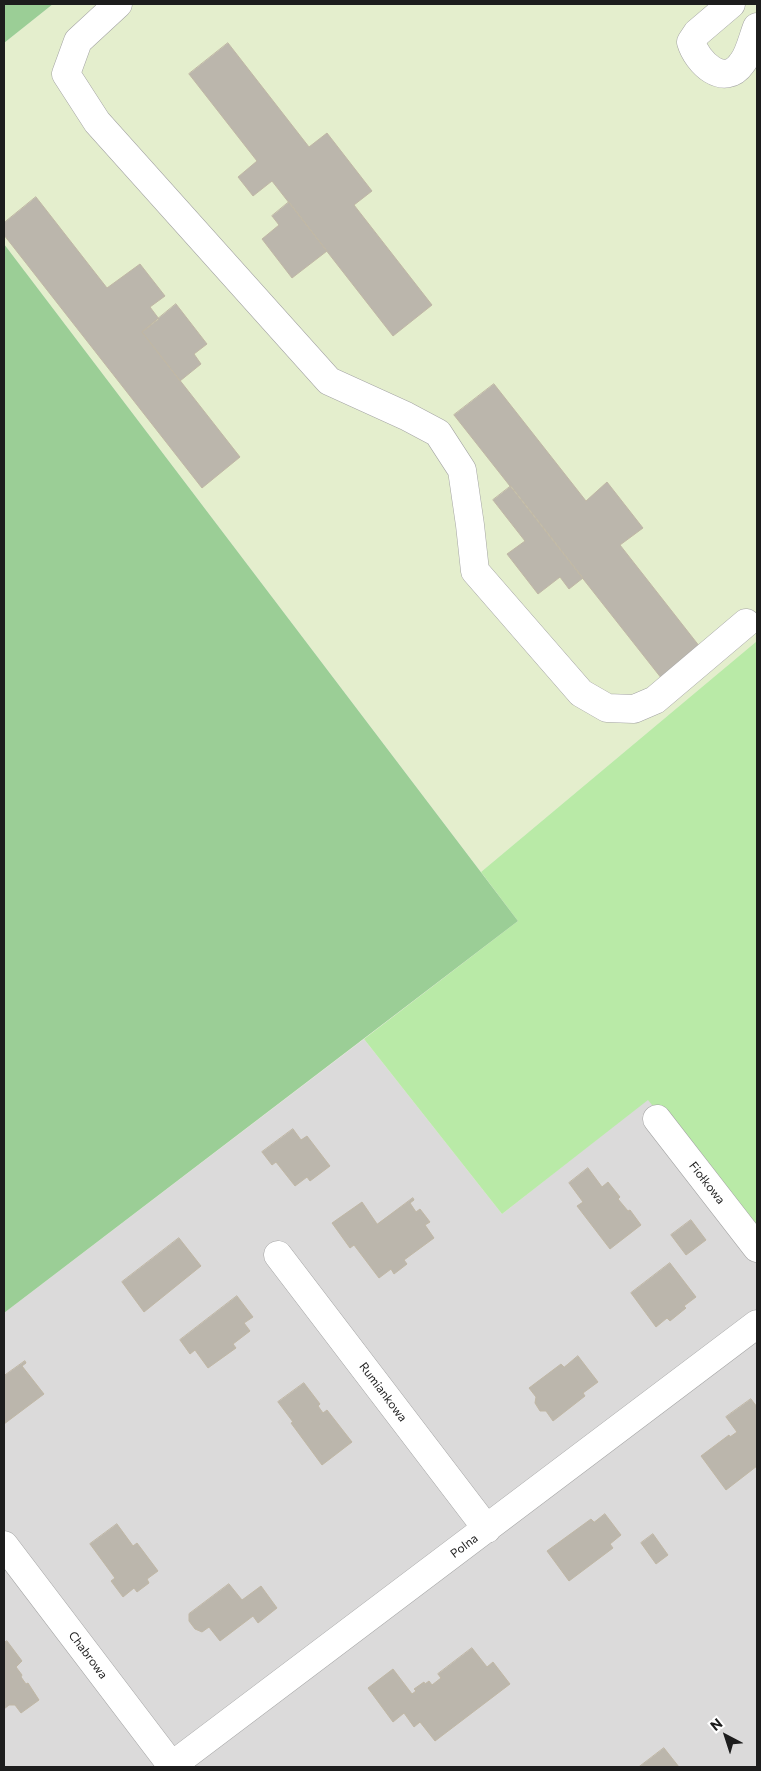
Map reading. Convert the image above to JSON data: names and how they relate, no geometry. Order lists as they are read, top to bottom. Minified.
{"streets":{"street":["Fiołkowa","Rumiankowa","Polna","Chabrowa"]},"crossings":[["Rumiankowa","Polna"],["Polna","Chabrowa"]],"north":"top left"}
